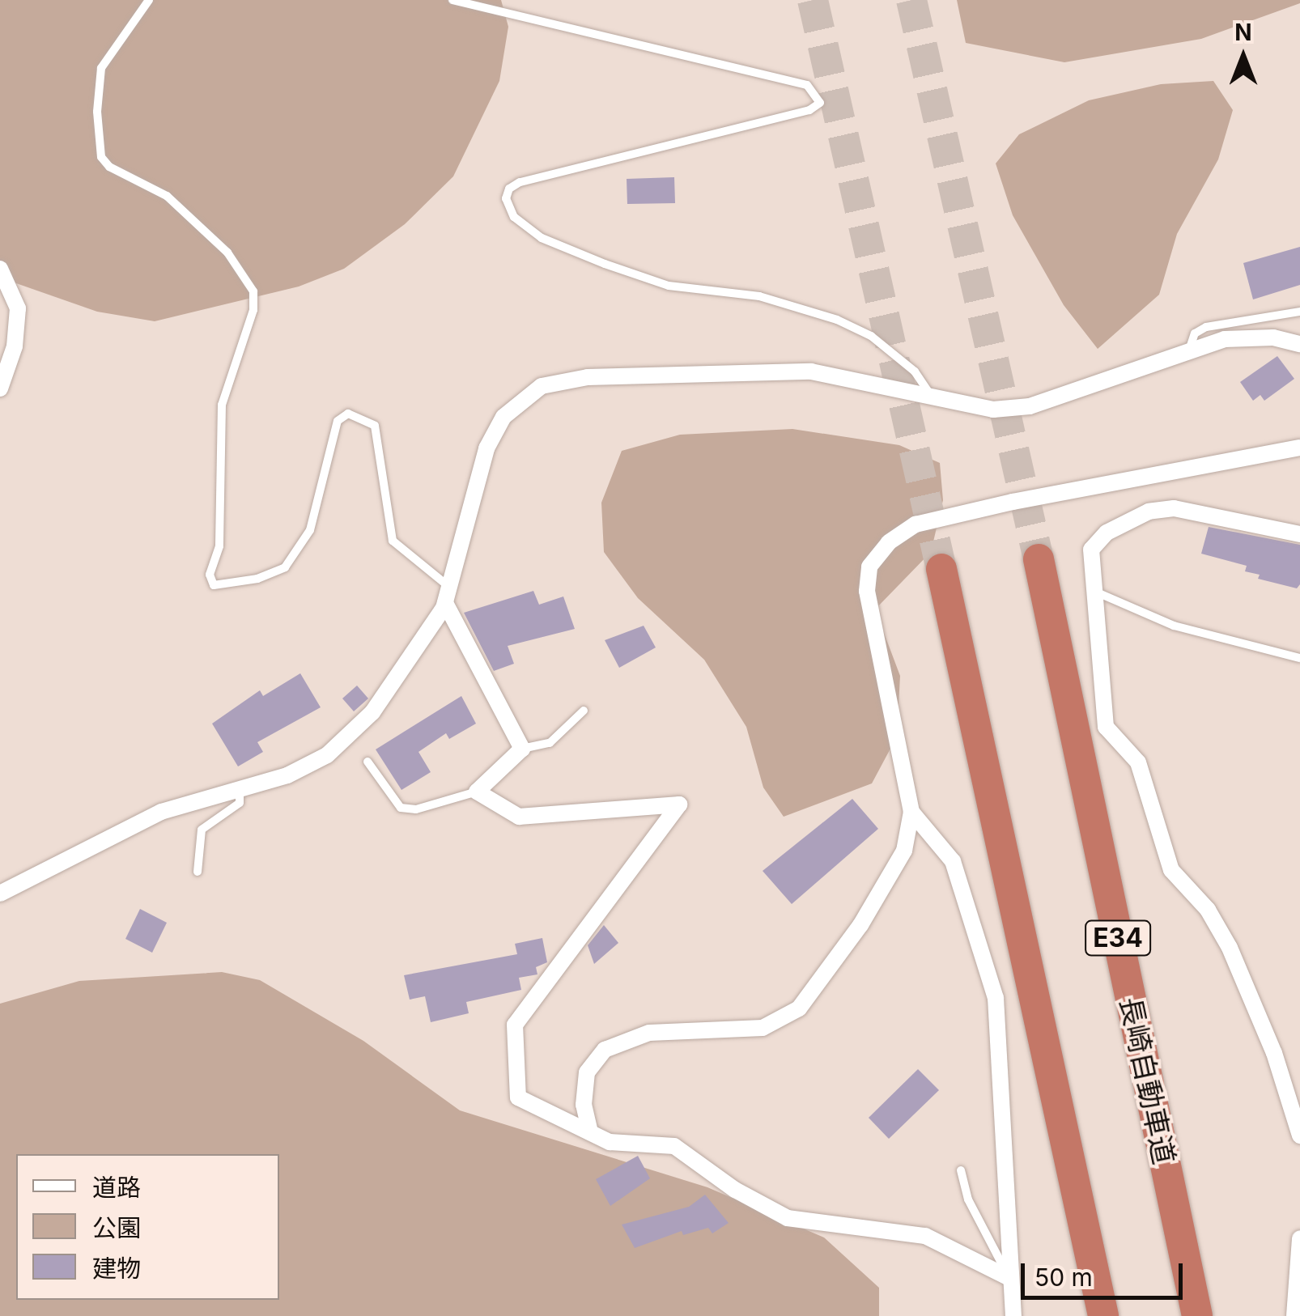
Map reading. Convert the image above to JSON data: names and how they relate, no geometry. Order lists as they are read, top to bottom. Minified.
{"streets":{"highway":["E34","長崎自動車道"]},"legend":["道路","公園","建物"],"scale_bar":"50 m","north":"top"}
